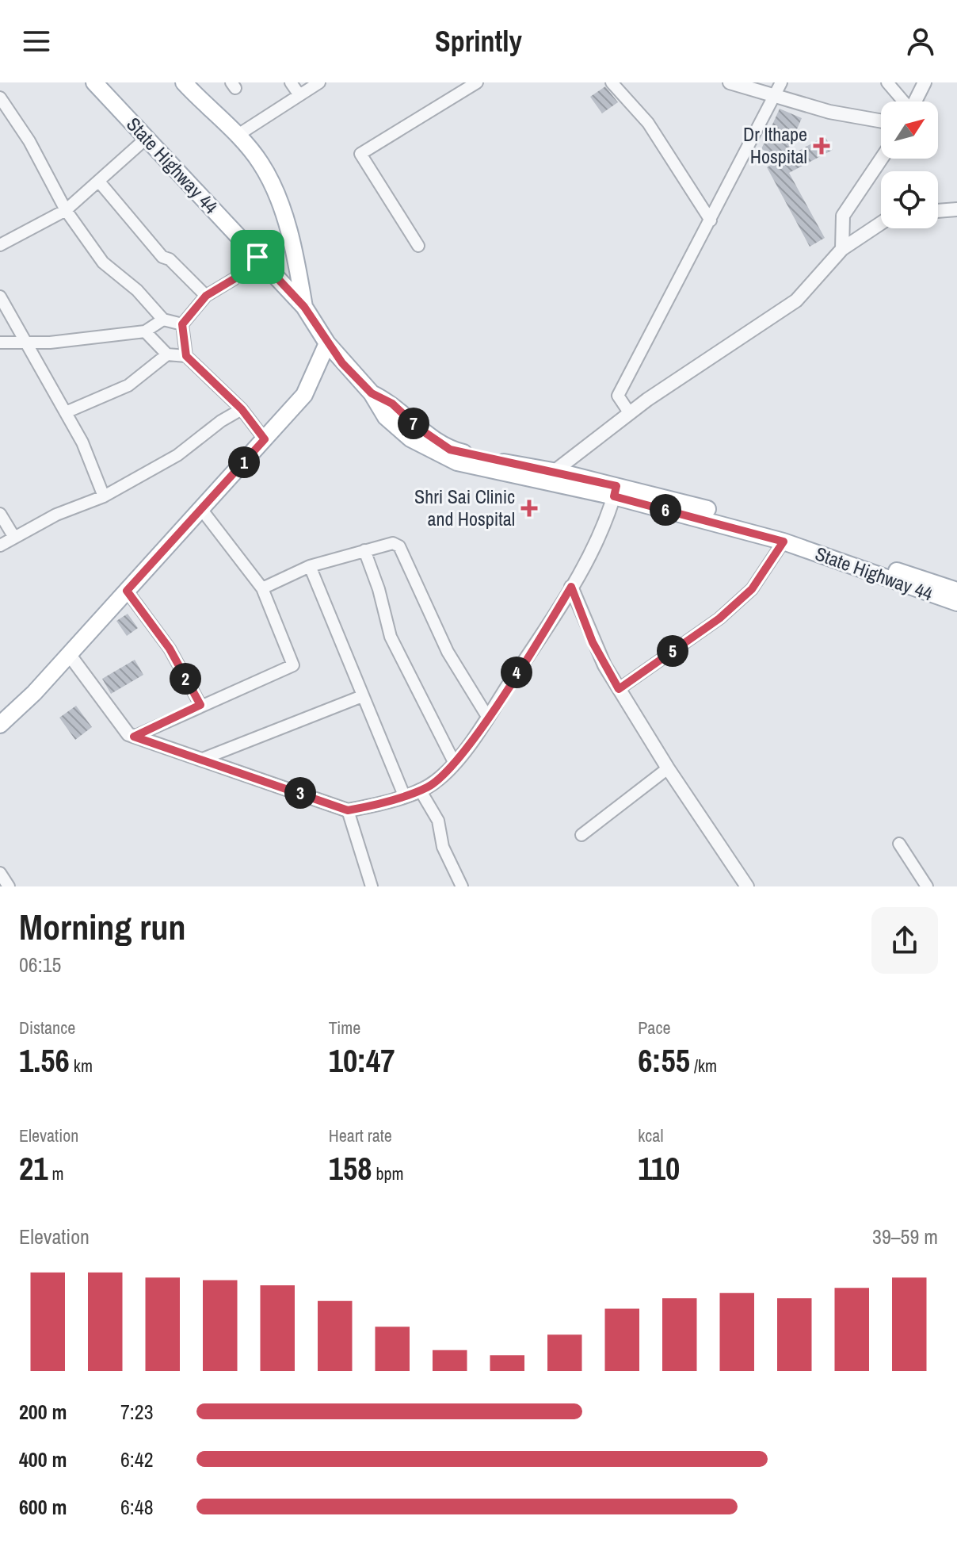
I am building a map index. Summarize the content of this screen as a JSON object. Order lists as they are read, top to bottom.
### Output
{
  "streets": {
    "main road": ["State Highway 44"]
  },
  "places": {
    "health": ["Dr Ithape Hospital", "Shri Sai Clinic and Hospital"]
  },
  "north": "top right",
  "page": {
    "header": "Sprintly",
    "pins": [
      "7",
      "1",
      "6",
      "5",
      "4",
      "2",
      "3"
    ],
    "heading": ["Morning run", "06:15"],
    "stats": [
      ["Distance", "1.56 km"],
      ["Time", "10:47"],
      ["Pace", "6:55 /km"],
      ["Elevation", "21 m"],
      ["Heart rate", "158 bpm"],
      ["kcal", "110"]
    ],
    "chart": ["Elevation", "39–59 m"],
    "list": [
      {
        "name": "200 m",
        "note": "7:23"
      },
      {
        "name": "400 m",
        "note": "6:42"
      },
      {
        "name": "600 m",
        "note": "6:48"
      }
    ]
  }
}
